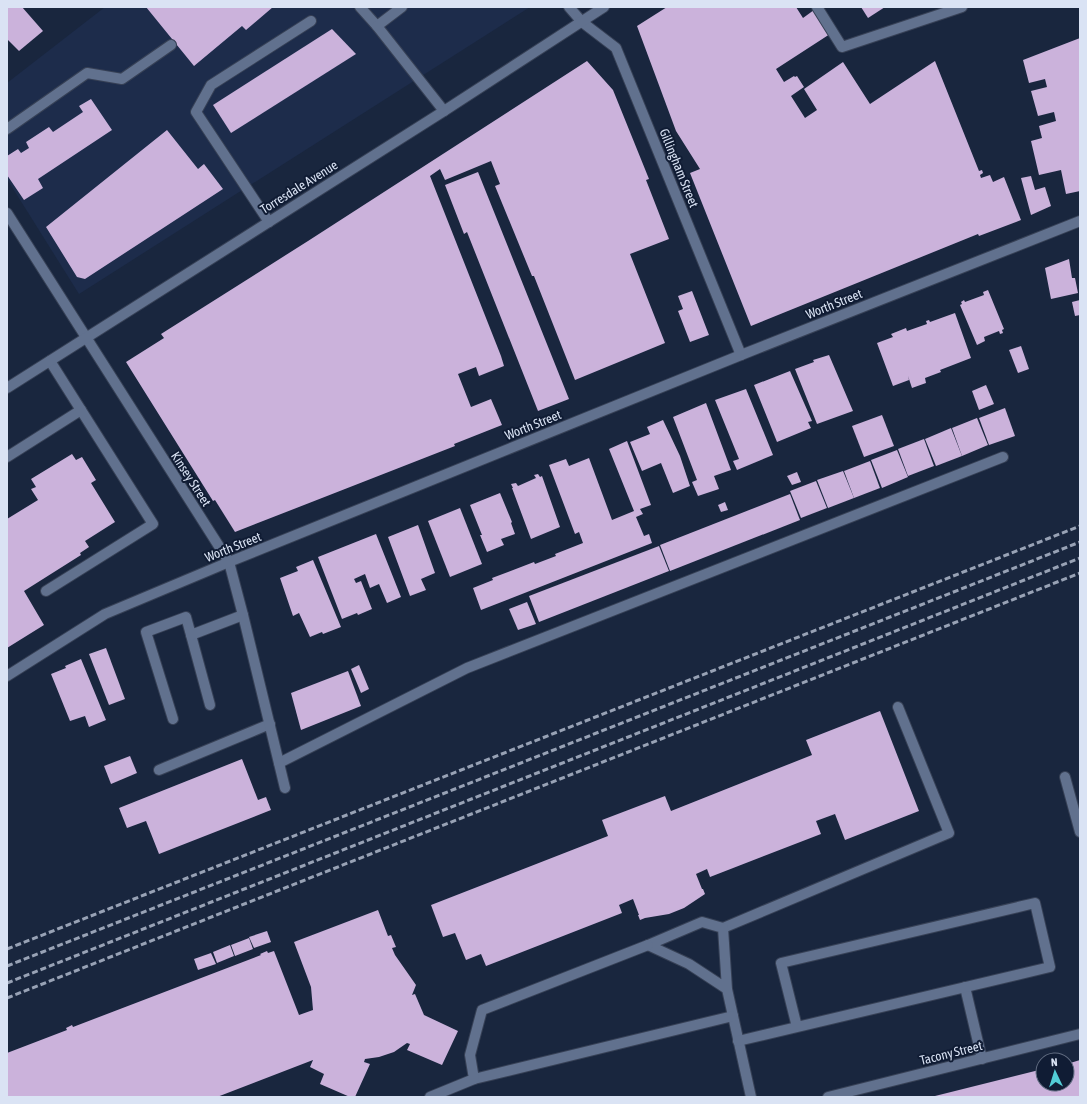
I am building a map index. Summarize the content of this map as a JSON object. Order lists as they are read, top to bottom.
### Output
{
  "streets": {
    "street": [
      "Gillingham Street",
      "Torresdale Avenue",
      "Worth Street",
      "Kinsey Street",
      "Tacony Street"
    ]
  },
  "crossings": [
    ["Gillingham Street", "Torresdale Avenue"],
    ["Gillingham Street", "Worth Street"],
    ["Torresdale Avenue", "Kinsey Street"],
    ["Worth Street", "Kinsey Street"]
  ],
  "north": "top"
}
